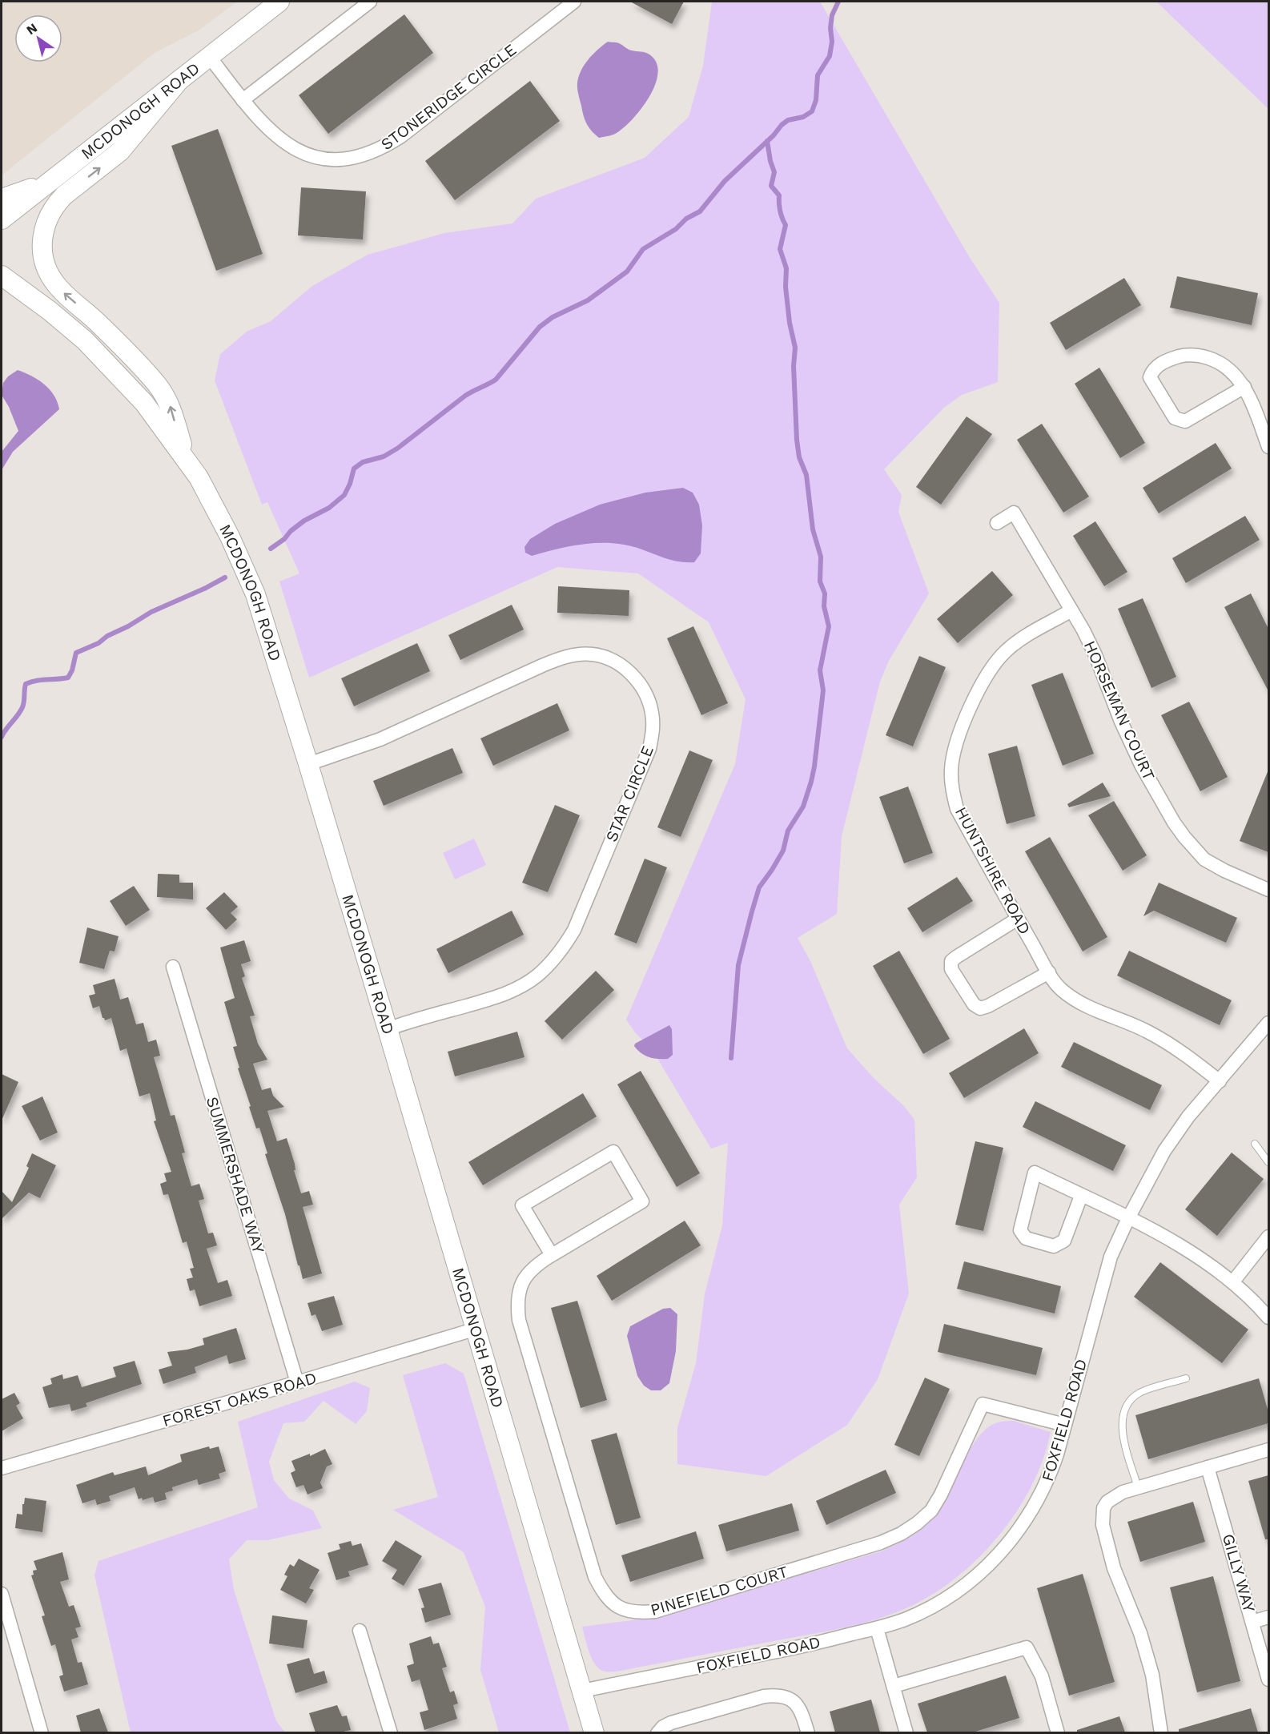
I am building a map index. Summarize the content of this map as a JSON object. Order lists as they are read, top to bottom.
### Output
{
  "streets": {
    "main road": ["MCDONOGH ROAD"],
    "street": [
      "STONERIDGE CIRCLE",
      "HORSEMAN COURT",
      "STAR CIRCLE",
      "HUNTSHIRE ROAD",
      "SUMMERSHADE WAY",
      "FOREST OAKS ROAD",
      "FOXFIELD ROAD",
      "GILLY WAY",
      "PINEFIELD COURT"
    ]
  },
  "crossings": [
    ["STONERIDGE CIRCLE", "MCDONOGH ROAD"],
    ["MCDONOGH ROAD", "STAR CIRCLE"],
    ["MCDONOGH ROAD", "FOREST OAKS ROAD"],
    ["MCDONOGH ROAD", "FOXFIELD ROAD"],
    ["HORSEMAN COURT", "HUNTSHIRE ROAD"],
    ["HUNTSHIRE ROAD", "FOXFIELD ROAD"],
    ["SUMMERSHADE WAY", "FOREST OAKS ROAD"],
    ["FOXFIELD ROAD", "PINEFIELD COURT"]
  ],
  "north": "top left"
}
